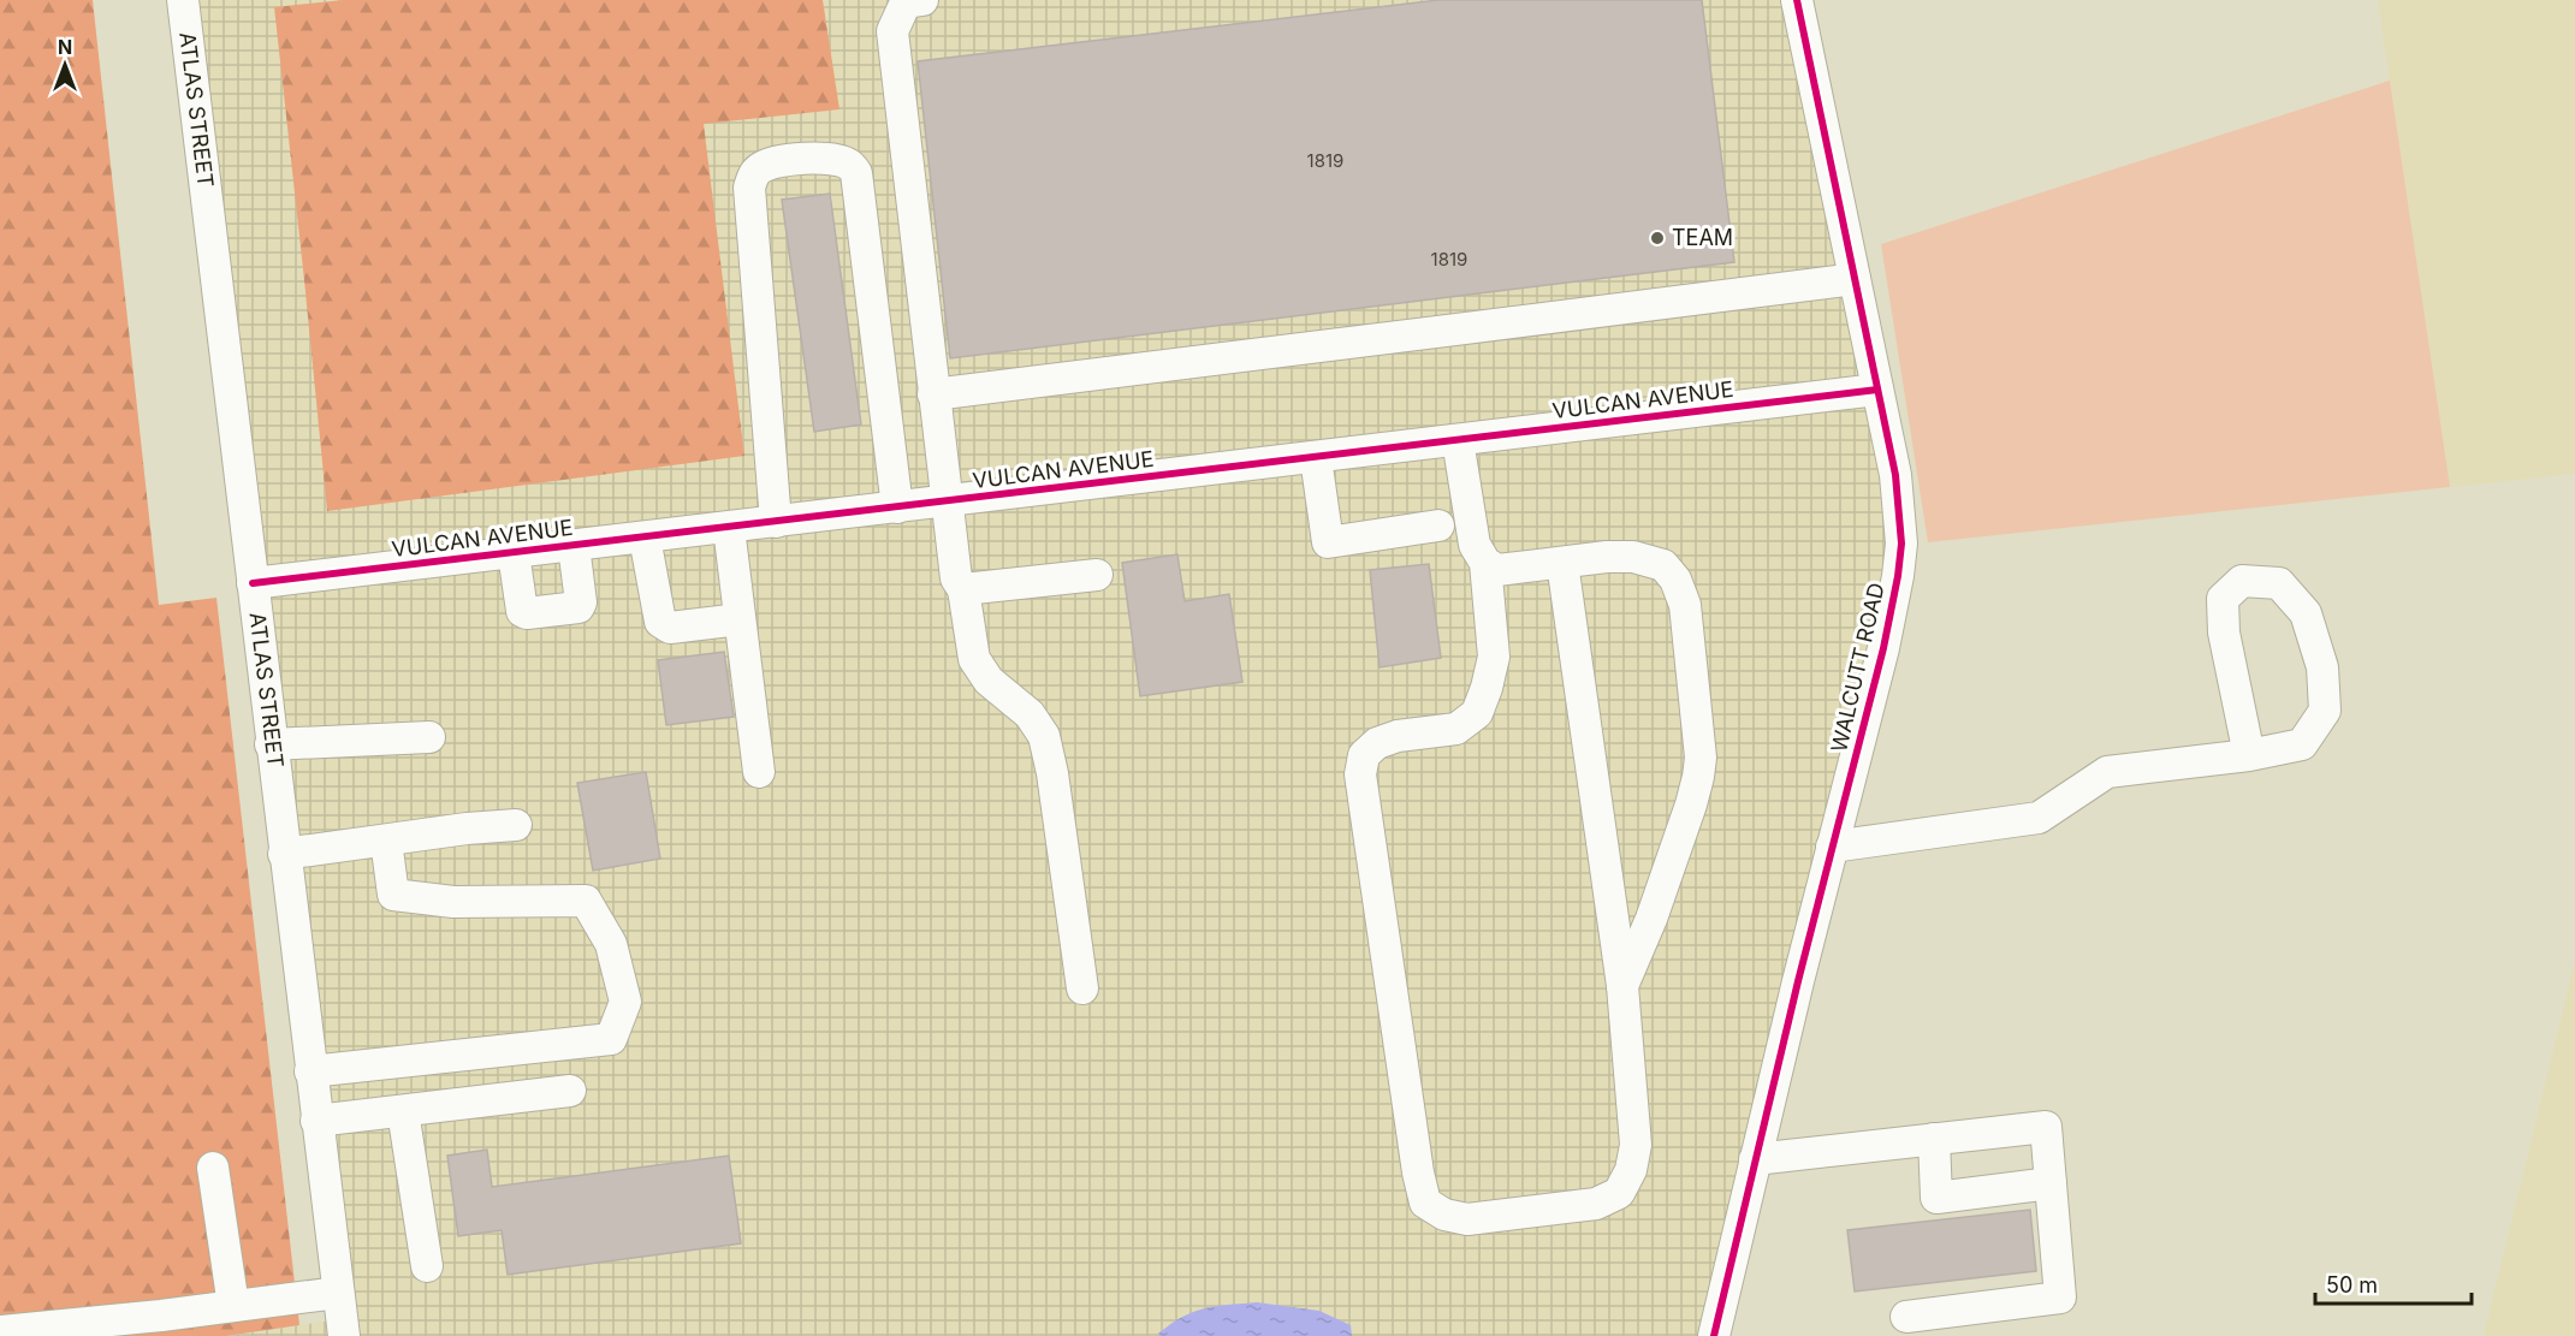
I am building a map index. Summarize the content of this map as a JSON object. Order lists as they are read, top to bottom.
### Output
{
  "streets": {
    "street": ["ATLAS STREET", "VULCAN AVENUE", "WALCUTT ROAD"]
  },
  "crossings": [
    ["ATLAS STREET", "VULCAN AVENUE"],
    ["VULCAN AVENUE", "WALCUTT ROAD"]
  ],
  "places": ["TEAM"],
  "house_numbers": ["1819", "1819"],
  "scale_bar": "50 m",
  "north": "top"
}
